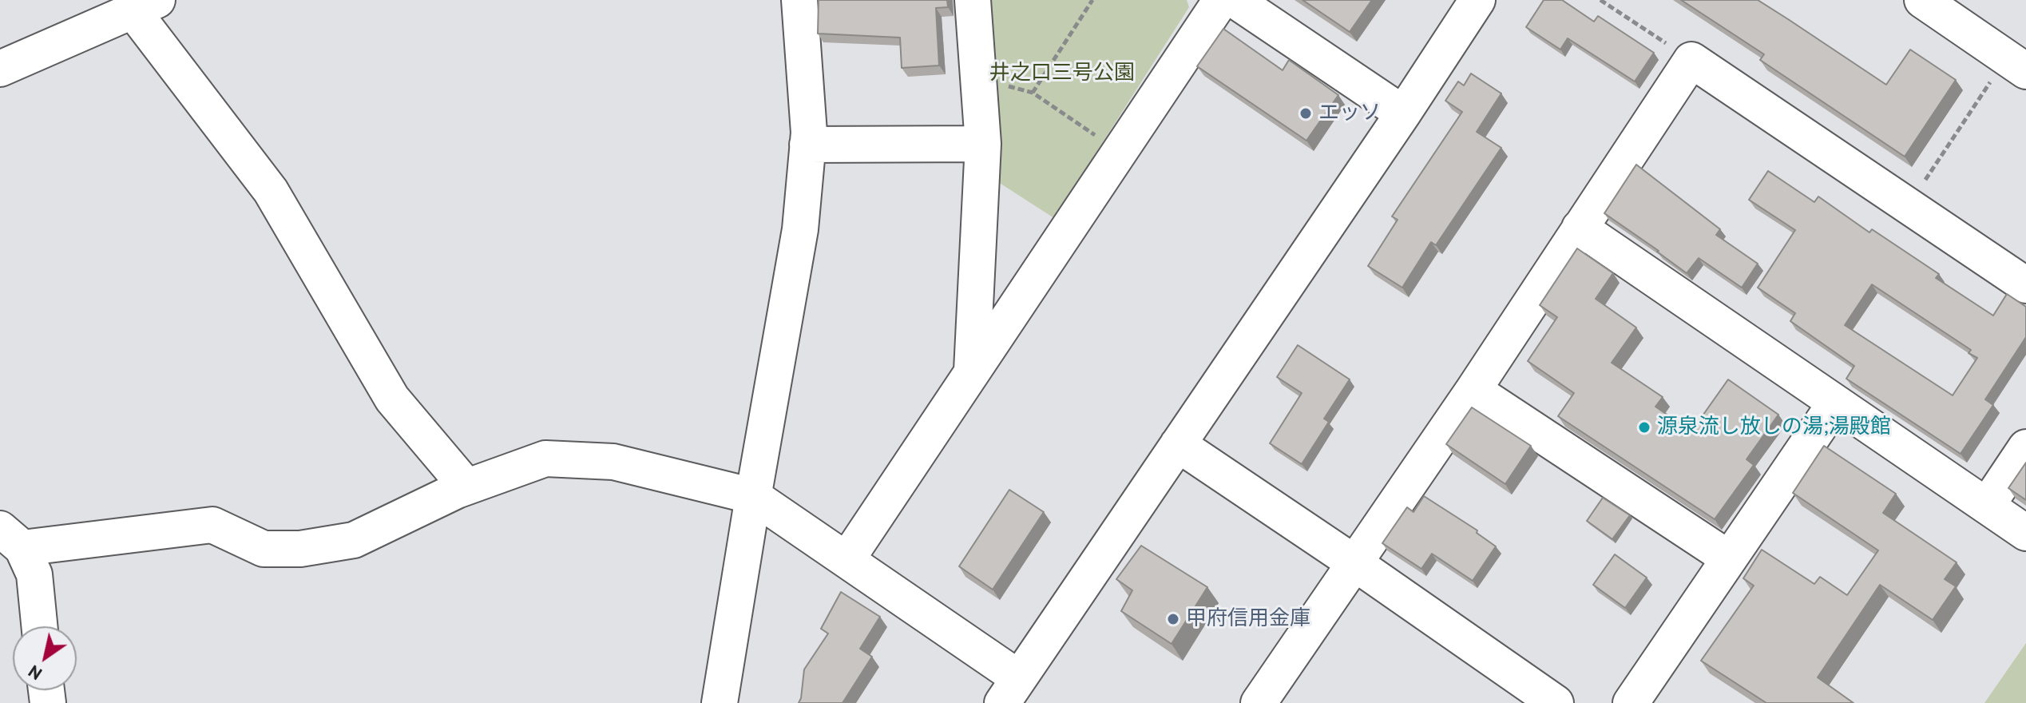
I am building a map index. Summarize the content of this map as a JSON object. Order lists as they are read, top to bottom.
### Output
{
  "parks": ["井之口三号公園"],
  "places": ["エッソ", "源泉流し放しの湯;湯殿館", "甲府信用金庫"],
  "north": "bottom left"
}
